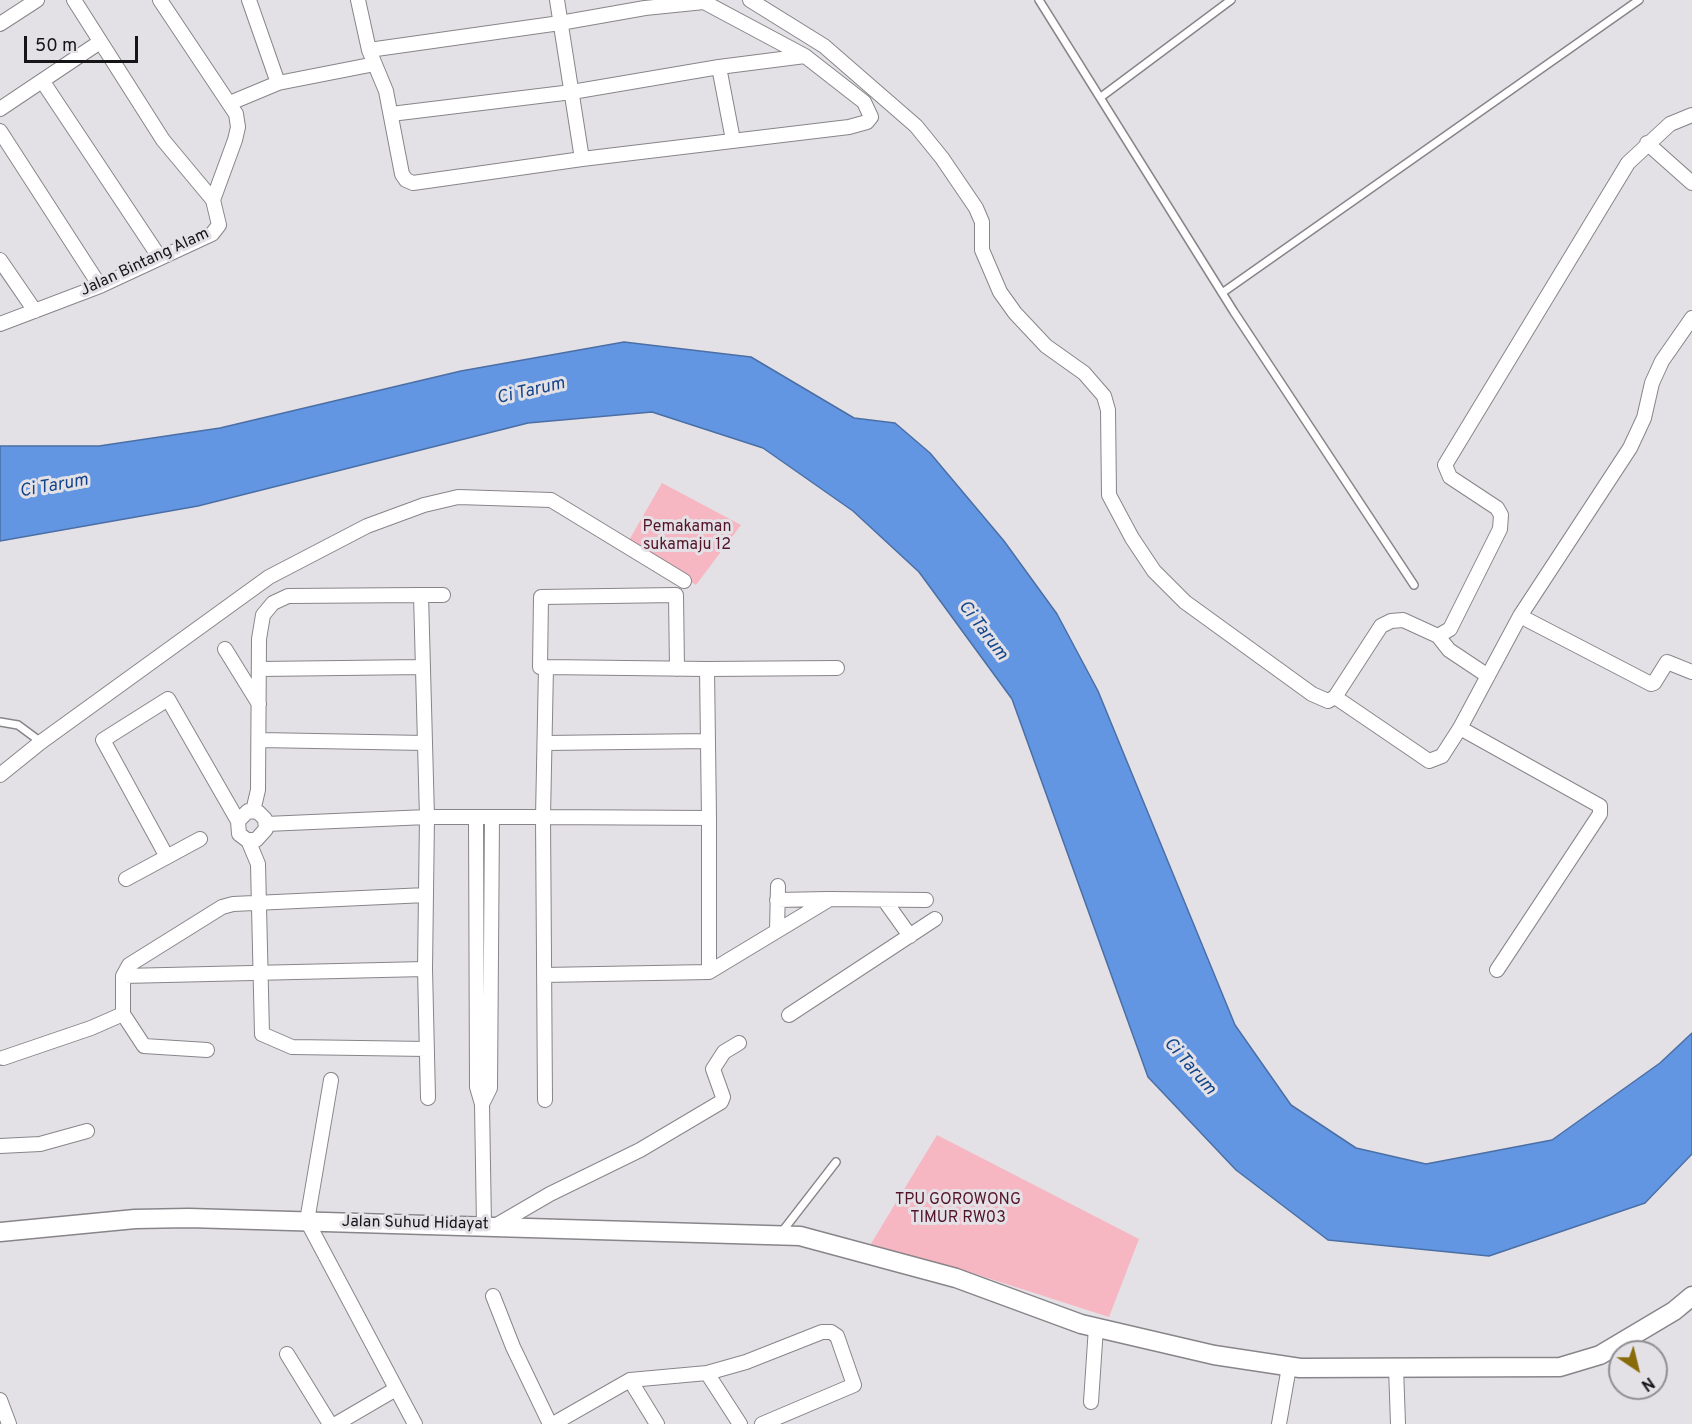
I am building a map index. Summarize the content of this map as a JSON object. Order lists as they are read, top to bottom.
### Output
{
  "streets": {
    "street": ["Jalan Bintang Alam", "Jalan Suhud Hidayat"]
  },
  "water": ["Ci Tarum"],
  "parks": ["Pemakaman sukamaju 12", "TPU GOROWONG TIMUR RW03"],
  "scale_bar": "50 m",
  "north": "bottom right"
}
